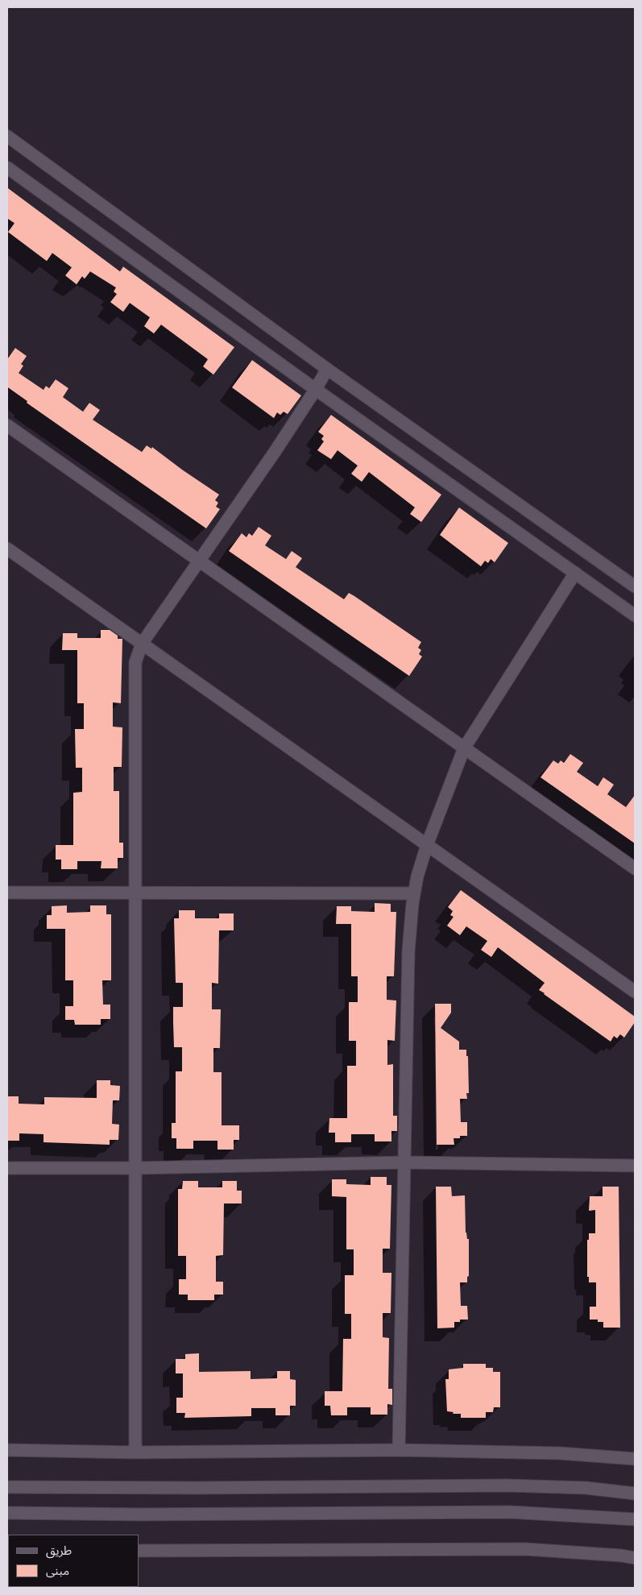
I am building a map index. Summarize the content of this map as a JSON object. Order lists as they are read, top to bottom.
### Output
{
  "legend": ["طريق", "مبنى"]
}
